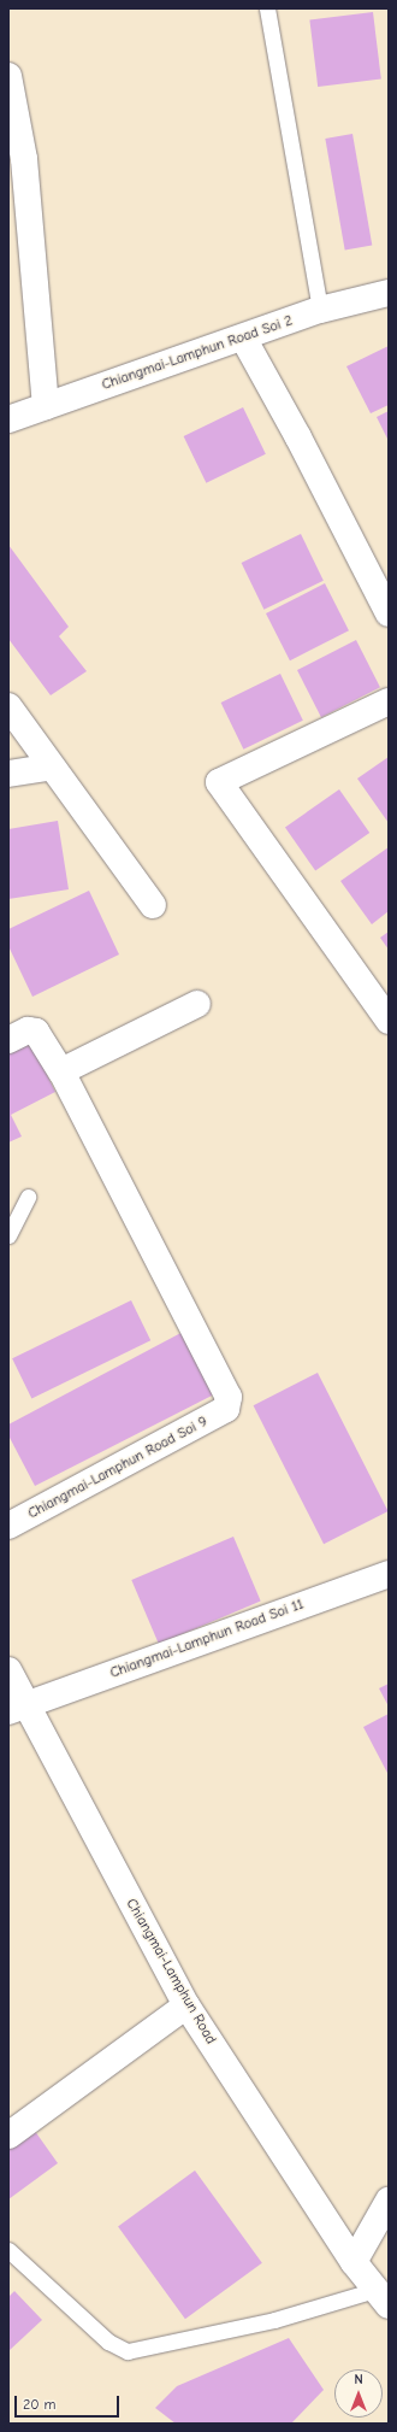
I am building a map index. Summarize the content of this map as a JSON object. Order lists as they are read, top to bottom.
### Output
{
  "streets": {
    "street": [
      "Chiangmai-Lamphun Road Soi 2",
      "Chiangmai-Lamphun Road Soi 9",
      "Chiangmai-Lamphun Road Soi 11",
      "Chiangmai-Lamphun Road"
    ]
  },
  "crossings": [
    ["Chiangmai-Lamphun Road Soi 11", "Chiangmai-Lamphun Road"]
  ],
  "scale_bar": "20 m",
  "north": "top"
}
